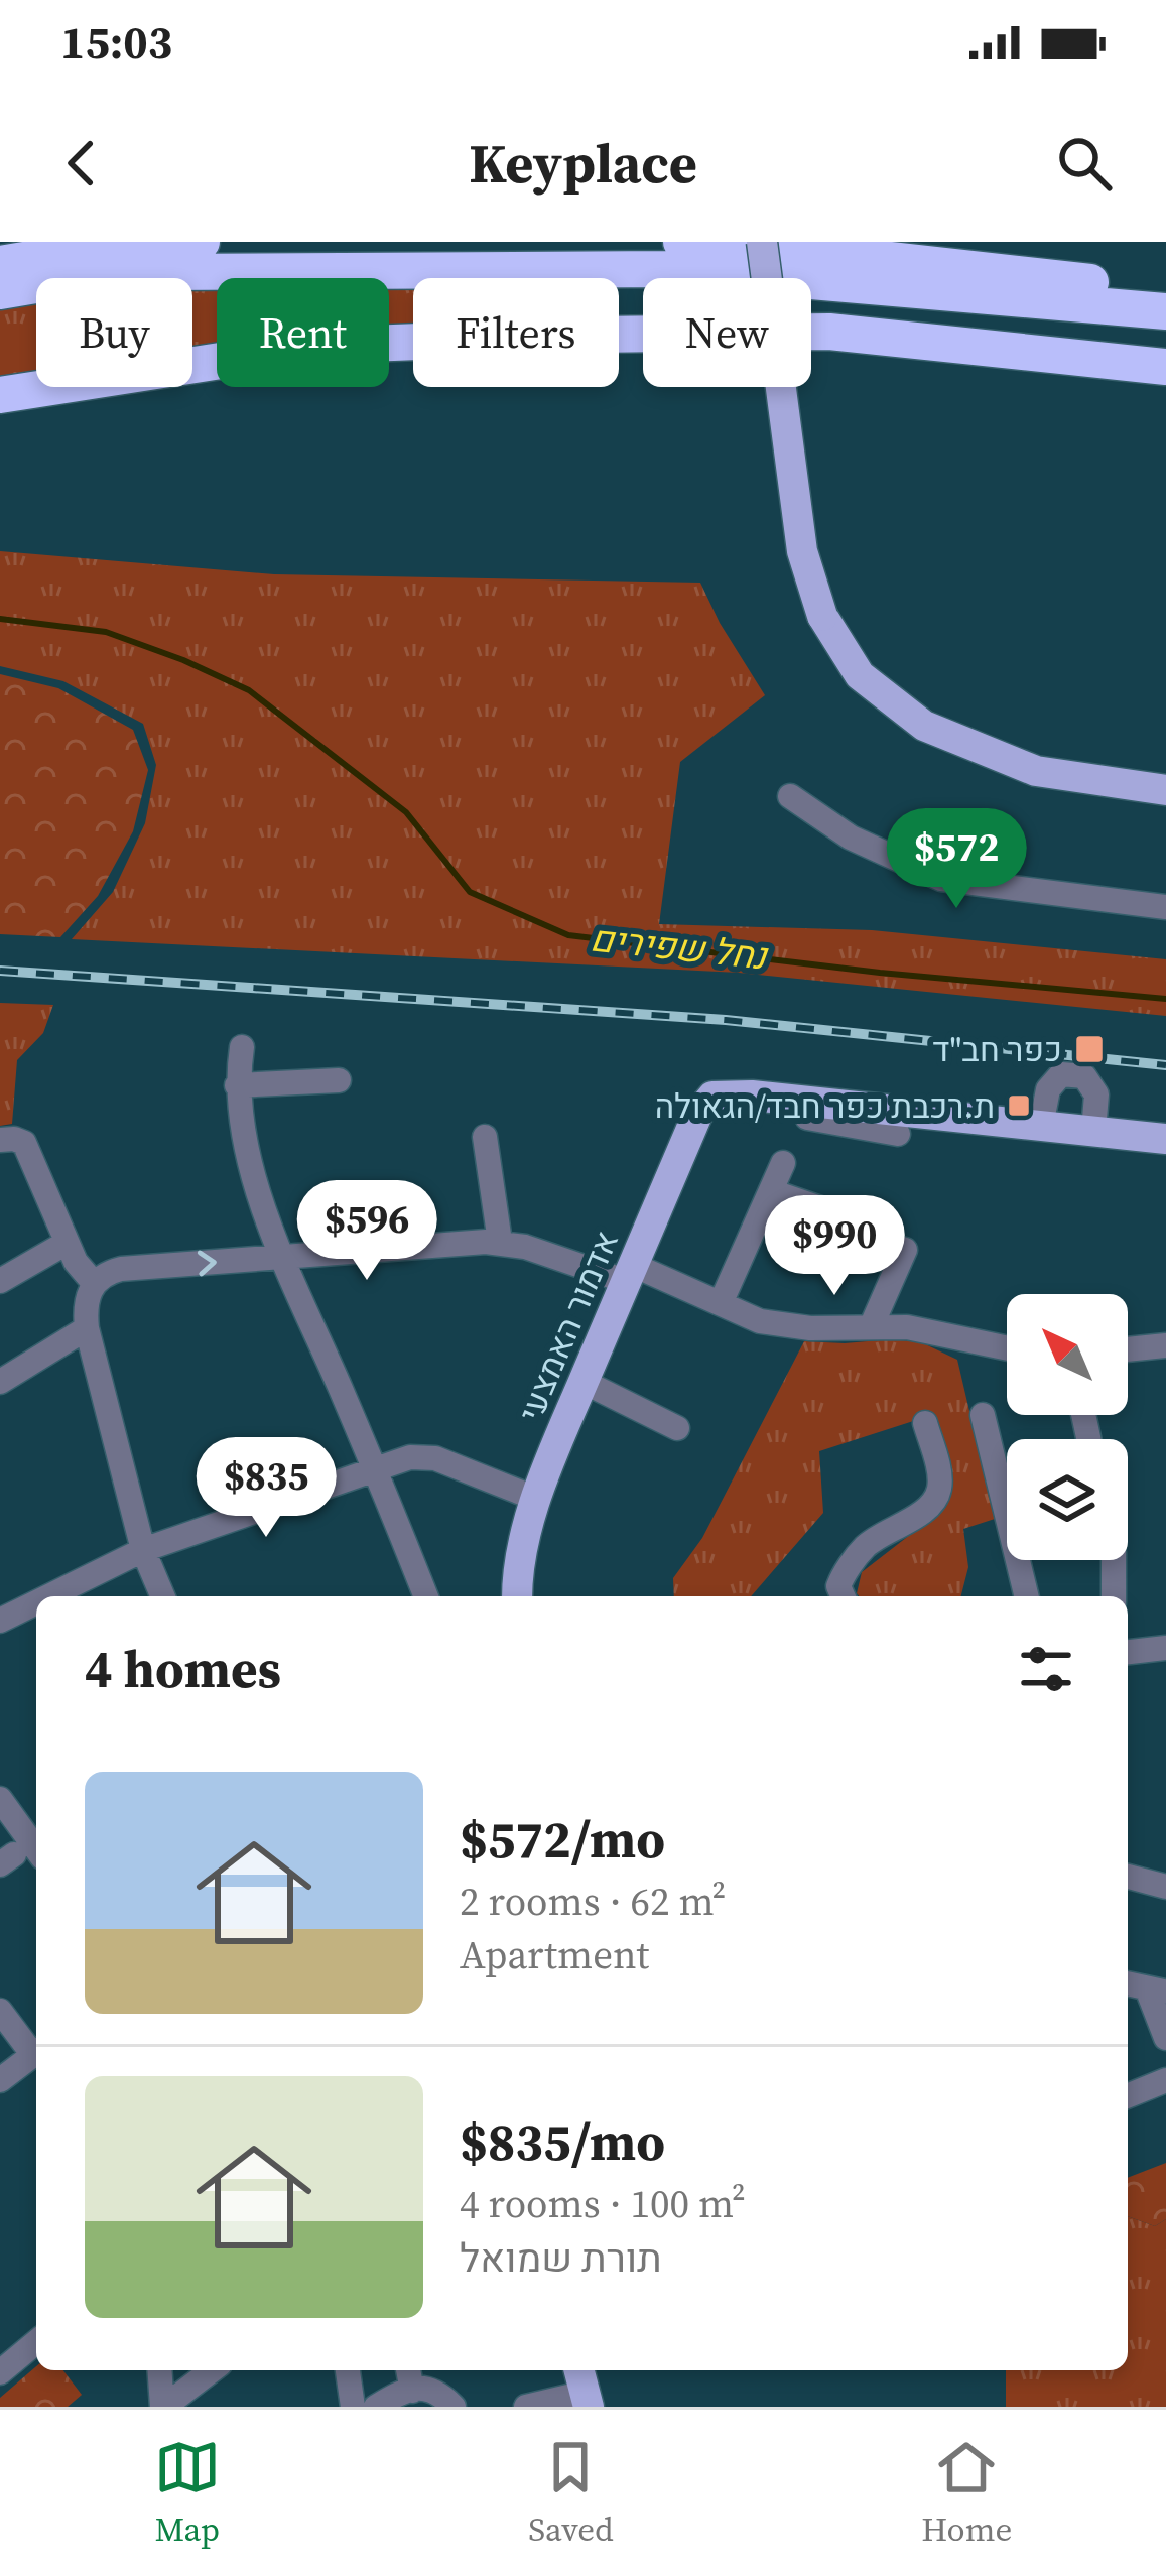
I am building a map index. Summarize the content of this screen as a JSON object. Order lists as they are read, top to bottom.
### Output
{
  "streets": {
    "main road": ["אדמור האמצעי"]
  },
  "water": ["נחל שפירים"],
  "places": {
    "transit": ["כפר חב\"ד", "ת.רכבת כפר חבד/הגאולה"]
  },
  "north": "top left",
  "page": {
    "status": "15:03",
    "header": "Keyplace",
    "chip": [
      "Buy",
      "Rent",
      "Filters",
      "New"
    ],
    "price": [
      "$572",
      "$596",
      "$990",
      "$835"
    ],
    "heading": "4 homes",
    "list": [
      {
        "name": "$572/mo",
        "note": "2 rooms · 62 m² · Apartment"
      },
      {
        "name": "$835/mo",
        "note": "4 rooms · 100 m² · תורת שמואל"
      }
    ],
    "tabs": ["Map", "Saved", "Home"]
  }
}
